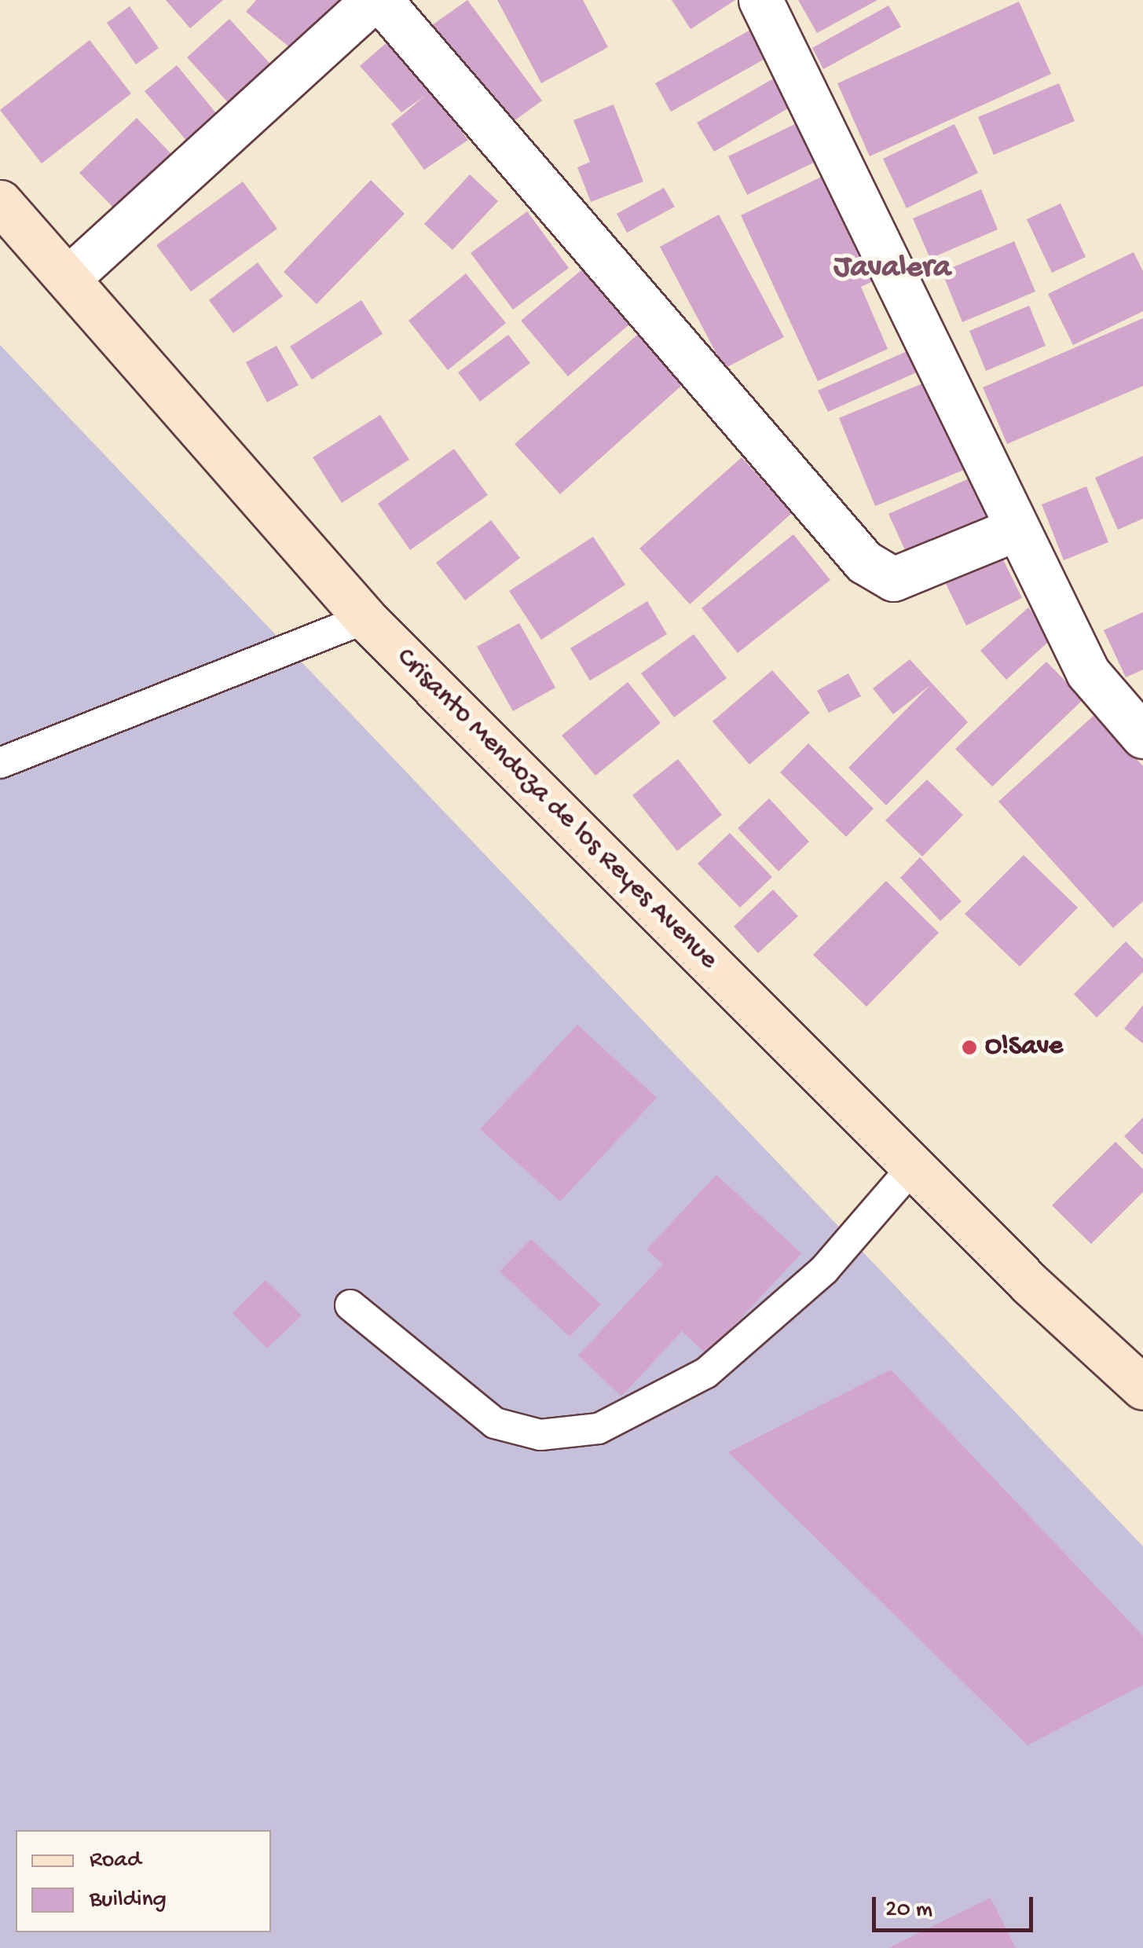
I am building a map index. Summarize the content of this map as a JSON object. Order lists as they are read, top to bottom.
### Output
{
  "streets": {
    "main road": ["Crisanto Mendoza de los Reyes Avenue"]
  },
  "districts": ["Javalera"],
  "places": ["O!Save"],
  "legend": ["Road", "Building"],
  "scale_bar": "20 m"
}
